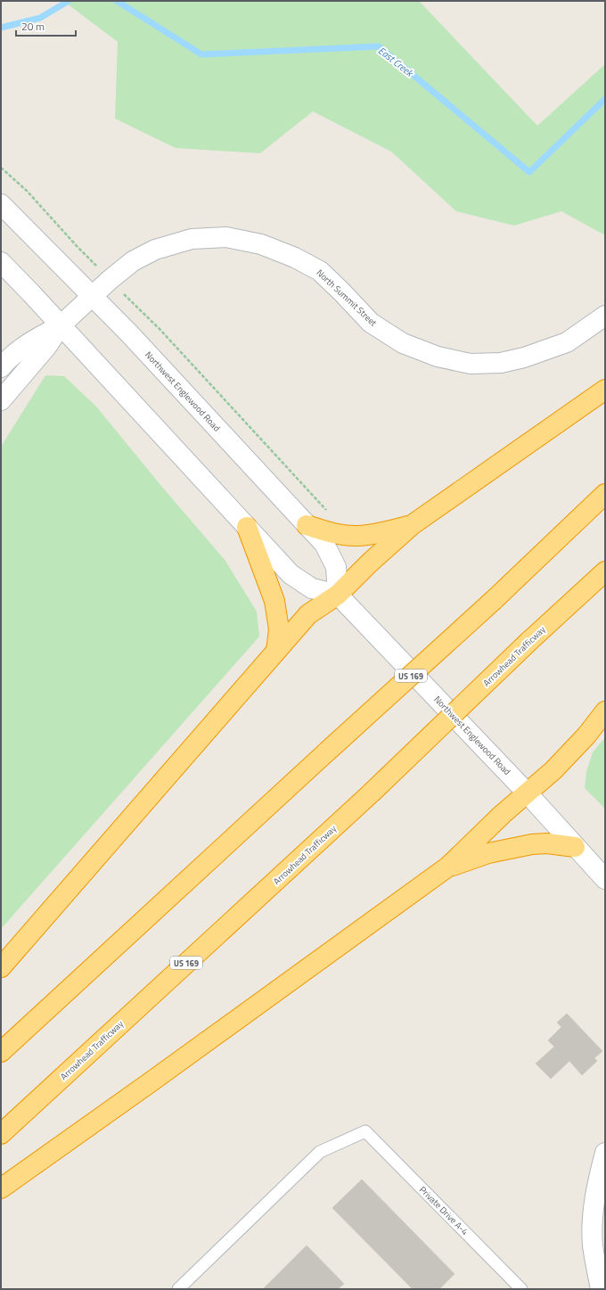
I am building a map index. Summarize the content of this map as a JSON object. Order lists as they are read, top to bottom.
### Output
{
  "streets": {
    "highway": ["Arrowhead Trafficway", "US 169"],
    "main road": ["North Summit Street", "Northwest Englewood Road"],
    "lane": ["Private Drive A-4"]
  },
  "crossings": [
    ["North Summit Street", "Northwest Englewood Road"]
  ],
  "water": ["East Creek"],
  "scale_bar": "20 m"
}
